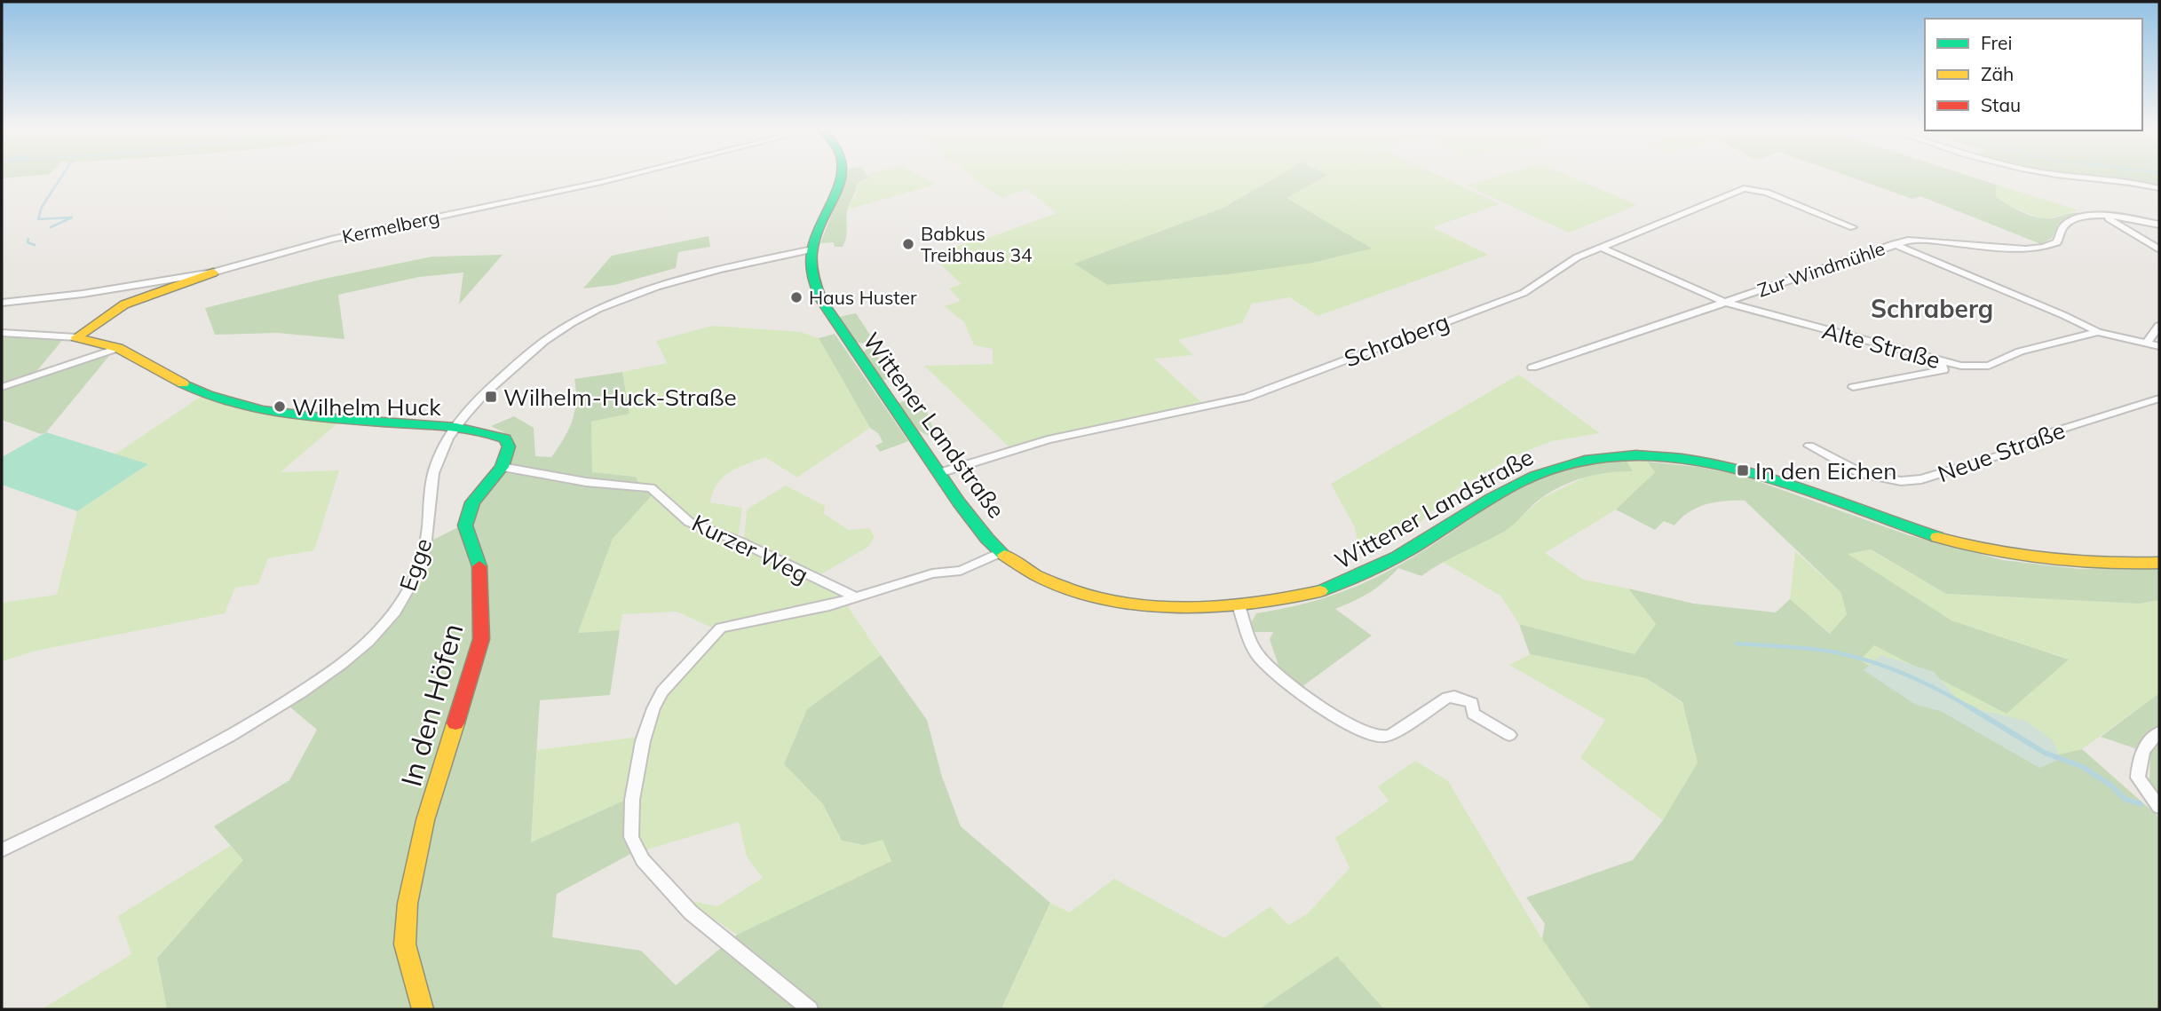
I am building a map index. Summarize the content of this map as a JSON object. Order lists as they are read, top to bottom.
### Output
{
  "streets": {
    "main road": ["Wittener Landstraße", "In den Höfen"],
    "street": [
      "Kermelberg",
      "Zur Windmühle",
      "Schraberg",
      "Alte Straße",
      "Neue Straße",
      "Kurzer Weg",
      "Egge"
    ]
  },
  "crossings": [
    ["Zur Windmühle", "Alte Straße"],
    ["Schraberg", "Alte Straße"],
    ["Schraberg", "Wittener Landstraße"],
    ["Wittener Landstraße", "Egge"],
    ["Kurzer Weg", "In den Höfen"]
  ],
  "districts": ["Schraberg"],
  "places": {
    "other": ["Babkus Treibhaus 34", "Haus Huster", "Wilhelm Huck"],
    "transit": ["Wilhelm-Huck-Straße", "In den Eichen"]
  },
  "legend": ["Frei", "Zäh", "Stau"]
}
